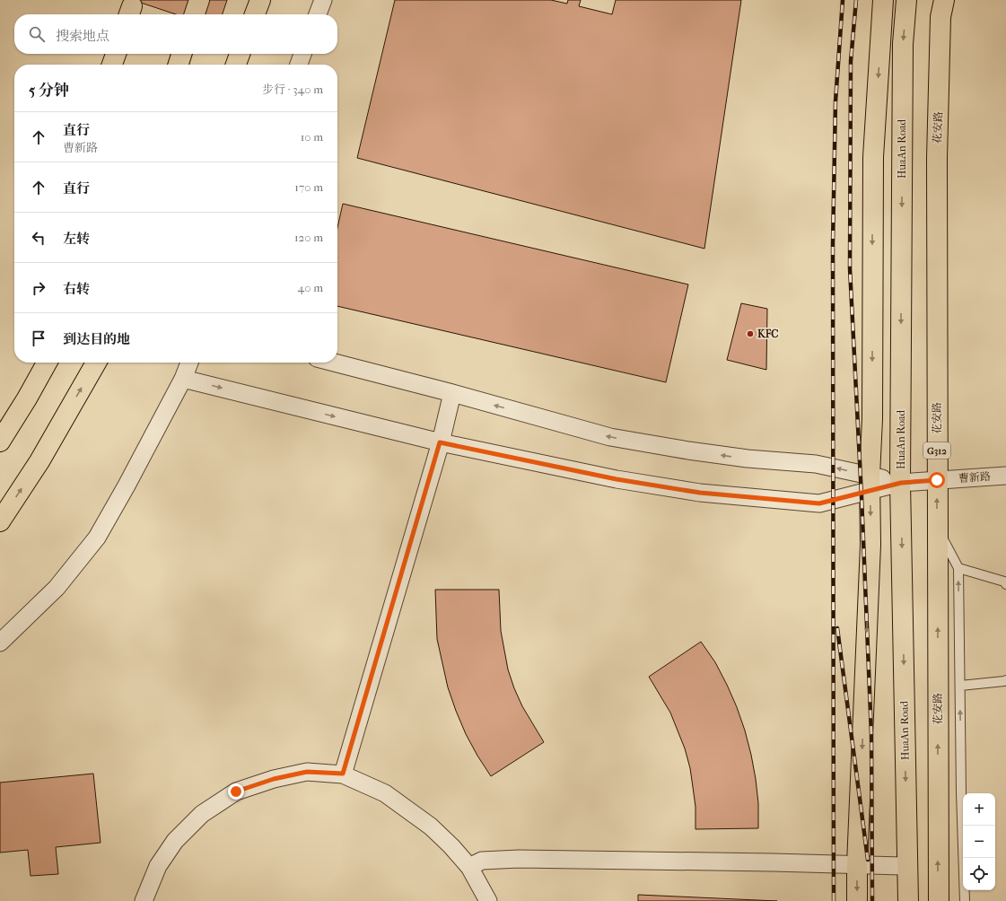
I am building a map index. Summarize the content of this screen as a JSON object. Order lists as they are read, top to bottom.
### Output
{
  "streets": {
    "highway": ["花安路", "HuaAn Road", "G312"],
    "street": ["曹新路"]
  },
  "crossings": [
    ["花安路", "曹新路"],
    ["HuaAn Road", "曹新路"]
  ],
  "places": ["KFC"],
  "page": {
    "search": "搜索地点",
    "heading": ["5 分钟", "步行 · 340 m"],
    "list": [
      ["直行", "曹新路", "10 m"],
      ["直行", "170 m"],
      ["左转", "120 m"],
      ["右转", "40 m"],
      "到达目的地"
    ],
    "map_buttons": ["+", "−"]
  }
}
